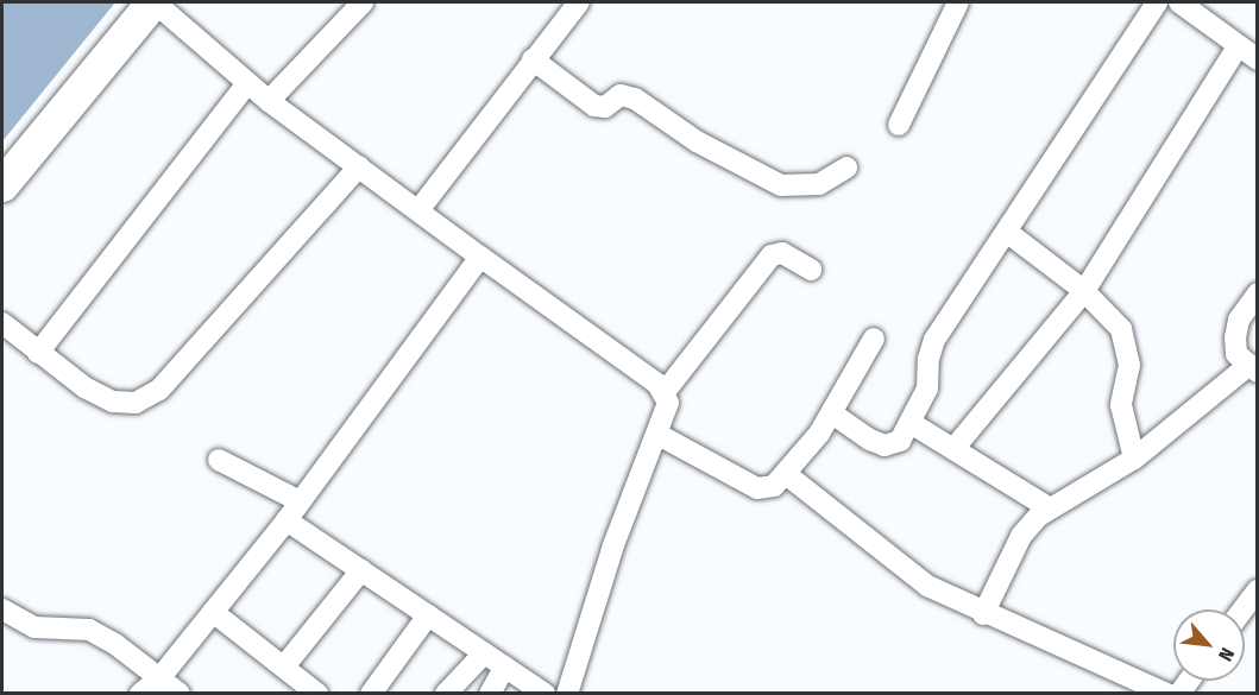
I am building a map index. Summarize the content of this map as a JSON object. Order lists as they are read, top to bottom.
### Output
{
  "north": "bottom right"
}
